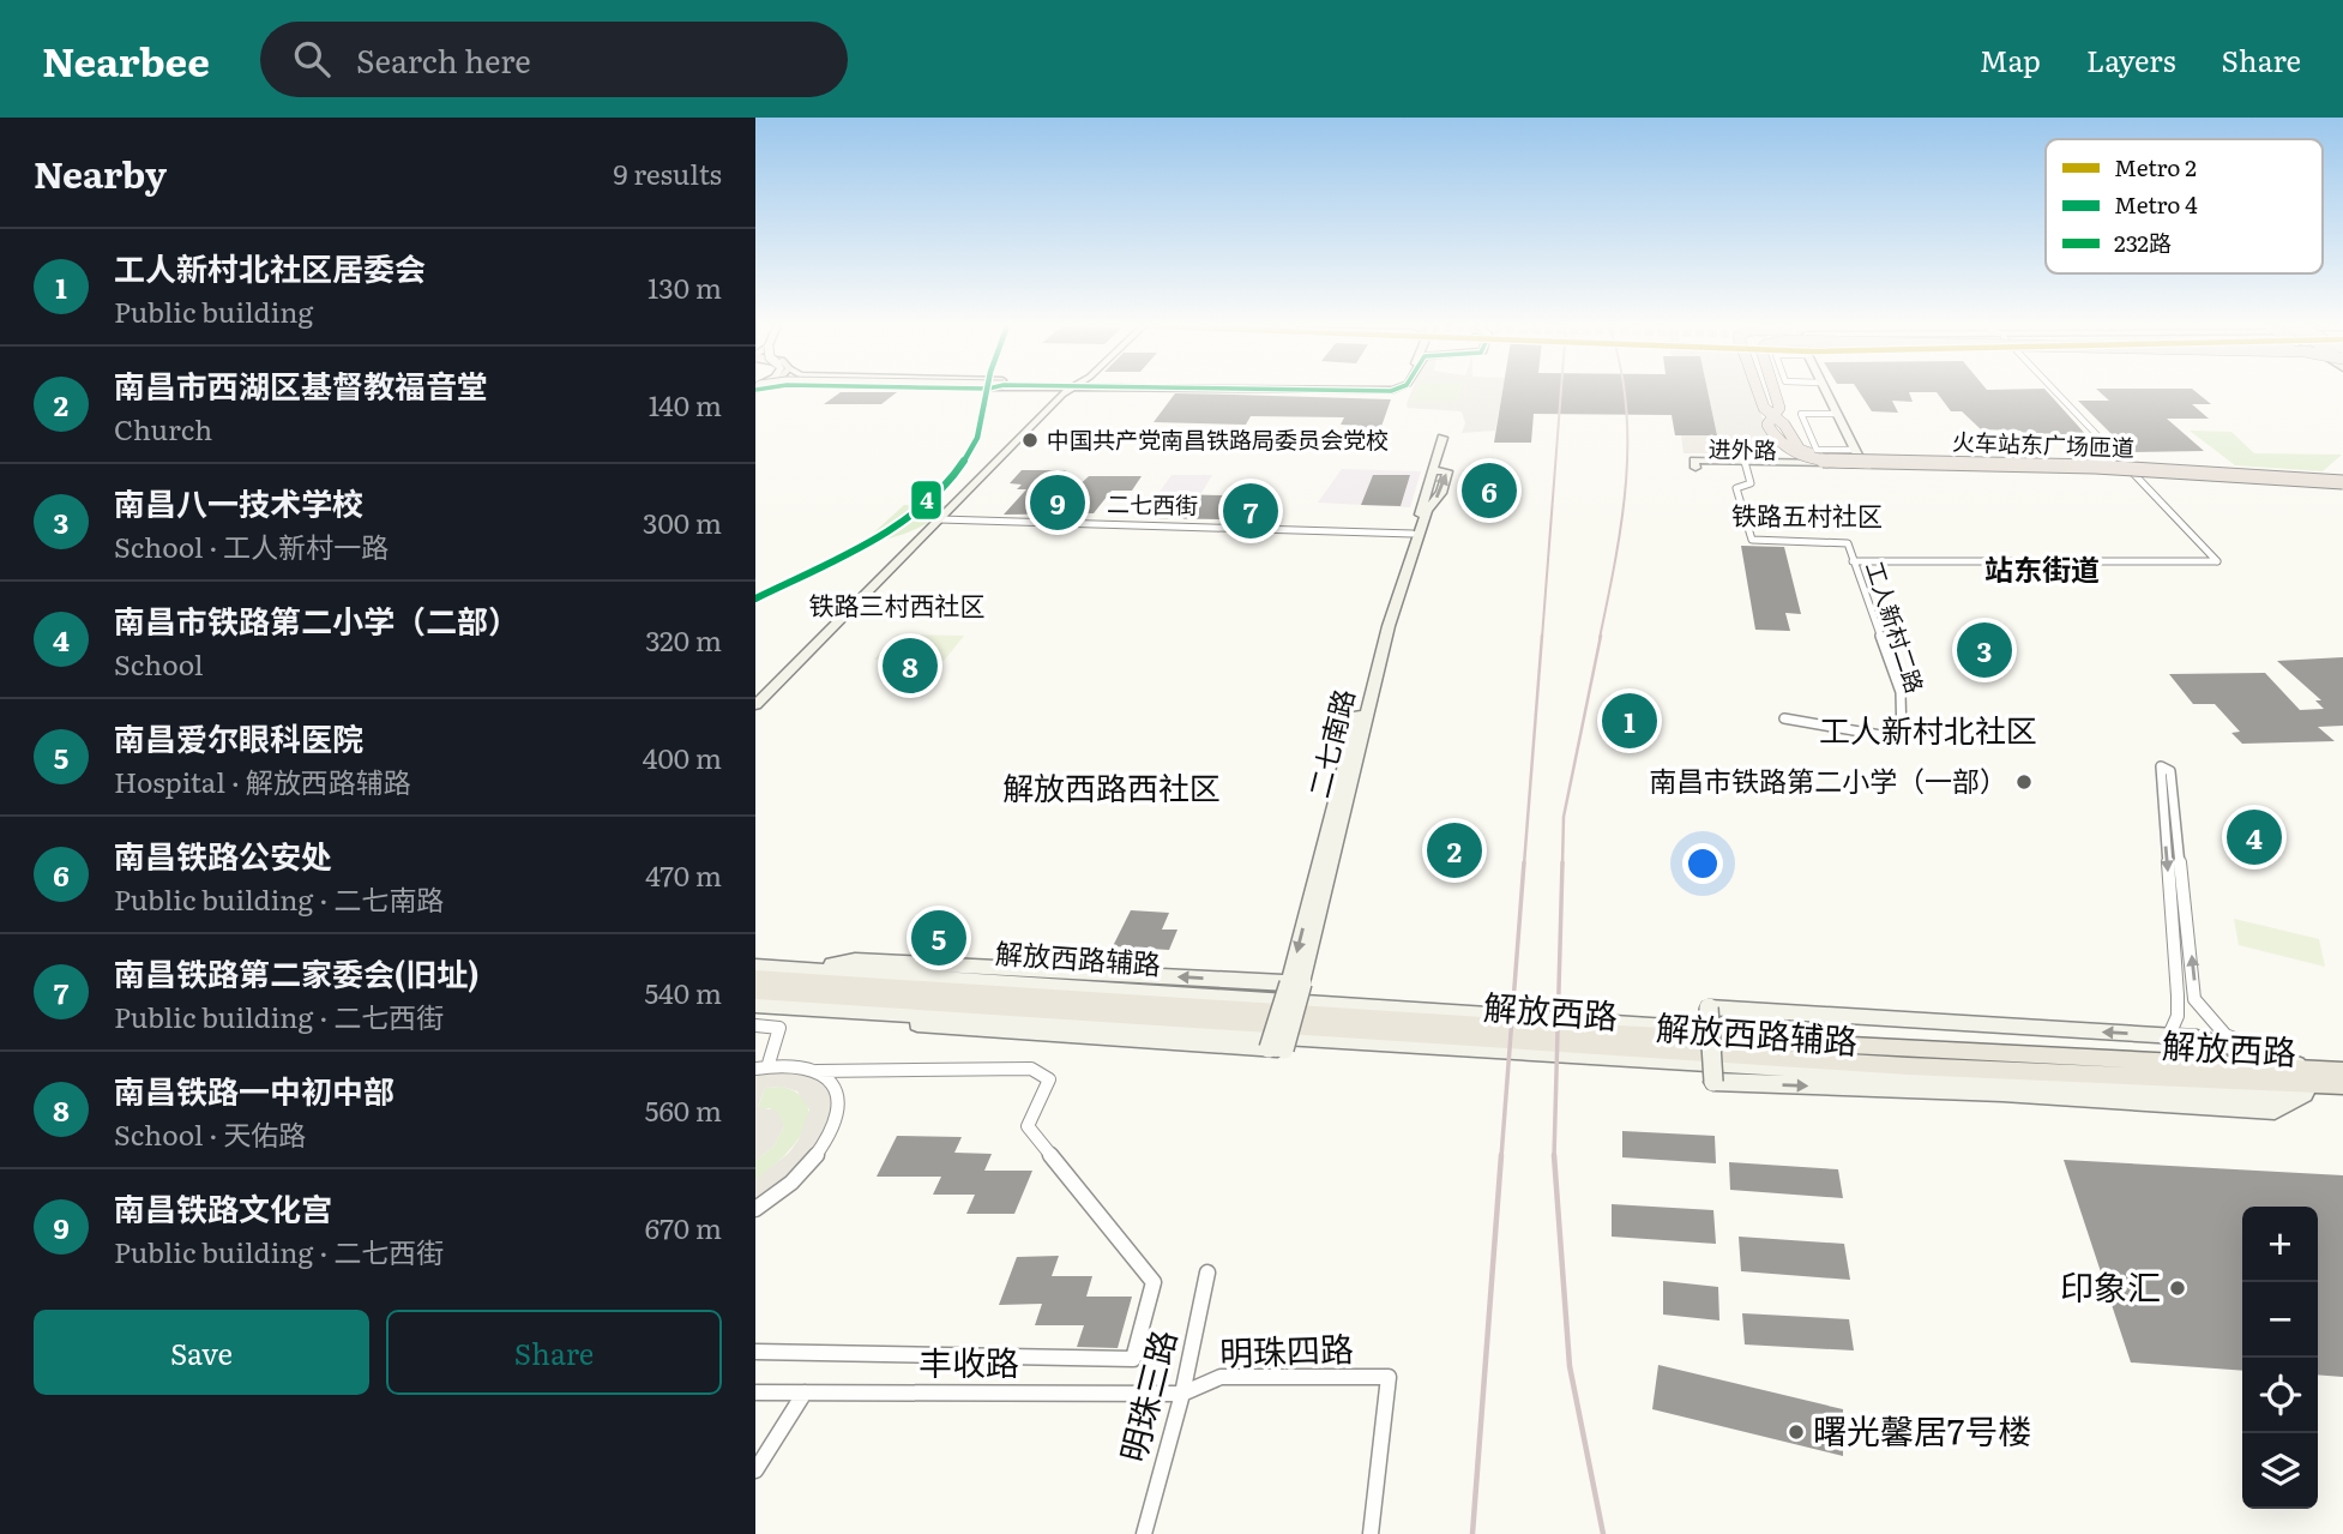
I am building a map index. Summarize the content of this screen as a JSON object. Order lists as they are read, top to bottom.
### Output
{
  "streets": {
    "highway": ["火车站东广场匝道"],
    "main road": [
      "进外路",
      "二七南路",
      "解放西路辅路",
      "解放西路"
    ],
    "street": [
      "二七西街",
      "工人新村二路",
      "明珠四路",
      "丰收路",
      "明珠三路"
    ]
  },
  "crossings": [
    ["火车站东广场匝道", "进外路"],
    ["进外路", "工人新村二路"],
    ["二七西街", "二七南路"],
    ["二七南路", "解放西路辅路"],
    ["解放西路辅路", "解放西路"],
    ["明珠四路", "丰收路"],
    ["明珠四路", "明珠三路"],
    ["丰收路", "明珠三路"]
  ],
  "districts": [
    "铁路五村社区",
    "站东街道",
    "铁路三村西社区",
    "工人新村北社区",
    "解放西路西社区"
  ],
  "places": [
    "中国共产党南昌铁路局委员会党校",
    "南昌市铁路第二小学（一部）",
    "印象汇",
    "曙光馨居7号楼"
  ],
  "lines": ["metro line 4"],
  "legend": ["Metro 2", "Metro 4", "232路"],
  "page": {
    "header": "Nearbee",
    "search": "Search here",
    "nav": ["Map", "Layers", "Share"],
    "heading": ["Nearby", "9 results"],
    "list": [
      {
        "mark": "1",
        "name": "工人新村北社区居委会",
        "note": "Public building",
        "value": "130 m"
      },
      {
        "mark": "2",
        "name": "南昌市西湖区基督教福音堂",
        "note": "Church",
        "value": "140 m"
      },
      {
        "mark": "3",
        "name": "南昌八一技术学校",
        "note": "School · 工人新村一路",
        "value": "300 m"
      },
      {
        "mark": "4",
        "name": "南昌市铁路第二小学（二部）",
        "note": "School",
        "value": "320 m"
      },
      {
        "mark": "5",
        "name": "南昌爱尔眼科医院",
        "note": "Hospital · 解放西路辅路",
        "value": "400 m"
      },
      {
        "mark": "6",
        "name": "南昌铁路公安处",
        "note": "Public building · 二七南路",
        "value": "470 m"
      },
      {
        "mark": "7",
        "name": "南昌铁路第二家委会(旧址)",
        "note": "Public building · 二七西街",
        "value": "540 m"
      },
      {
        "mark": "8",
        "name": "南昌铁路一中初中部",
        "note": "School · 天佑路",
        "value": "560 m"
      },
      {
        "mark": "9",
        "name": "南昌铁路文化宫",
        "note": "Public building · 二七西街",
        "value": "670 m"
      }
    ],
    "pins": [
      "6",
      "9",
      "7",
      "3",
      "8",
      "1",
      "4",
      "2",
      "5"
    ],
    "map_buttons": ["+", "−"],
    "buttons": ["Save", "Share"]
  }
}
